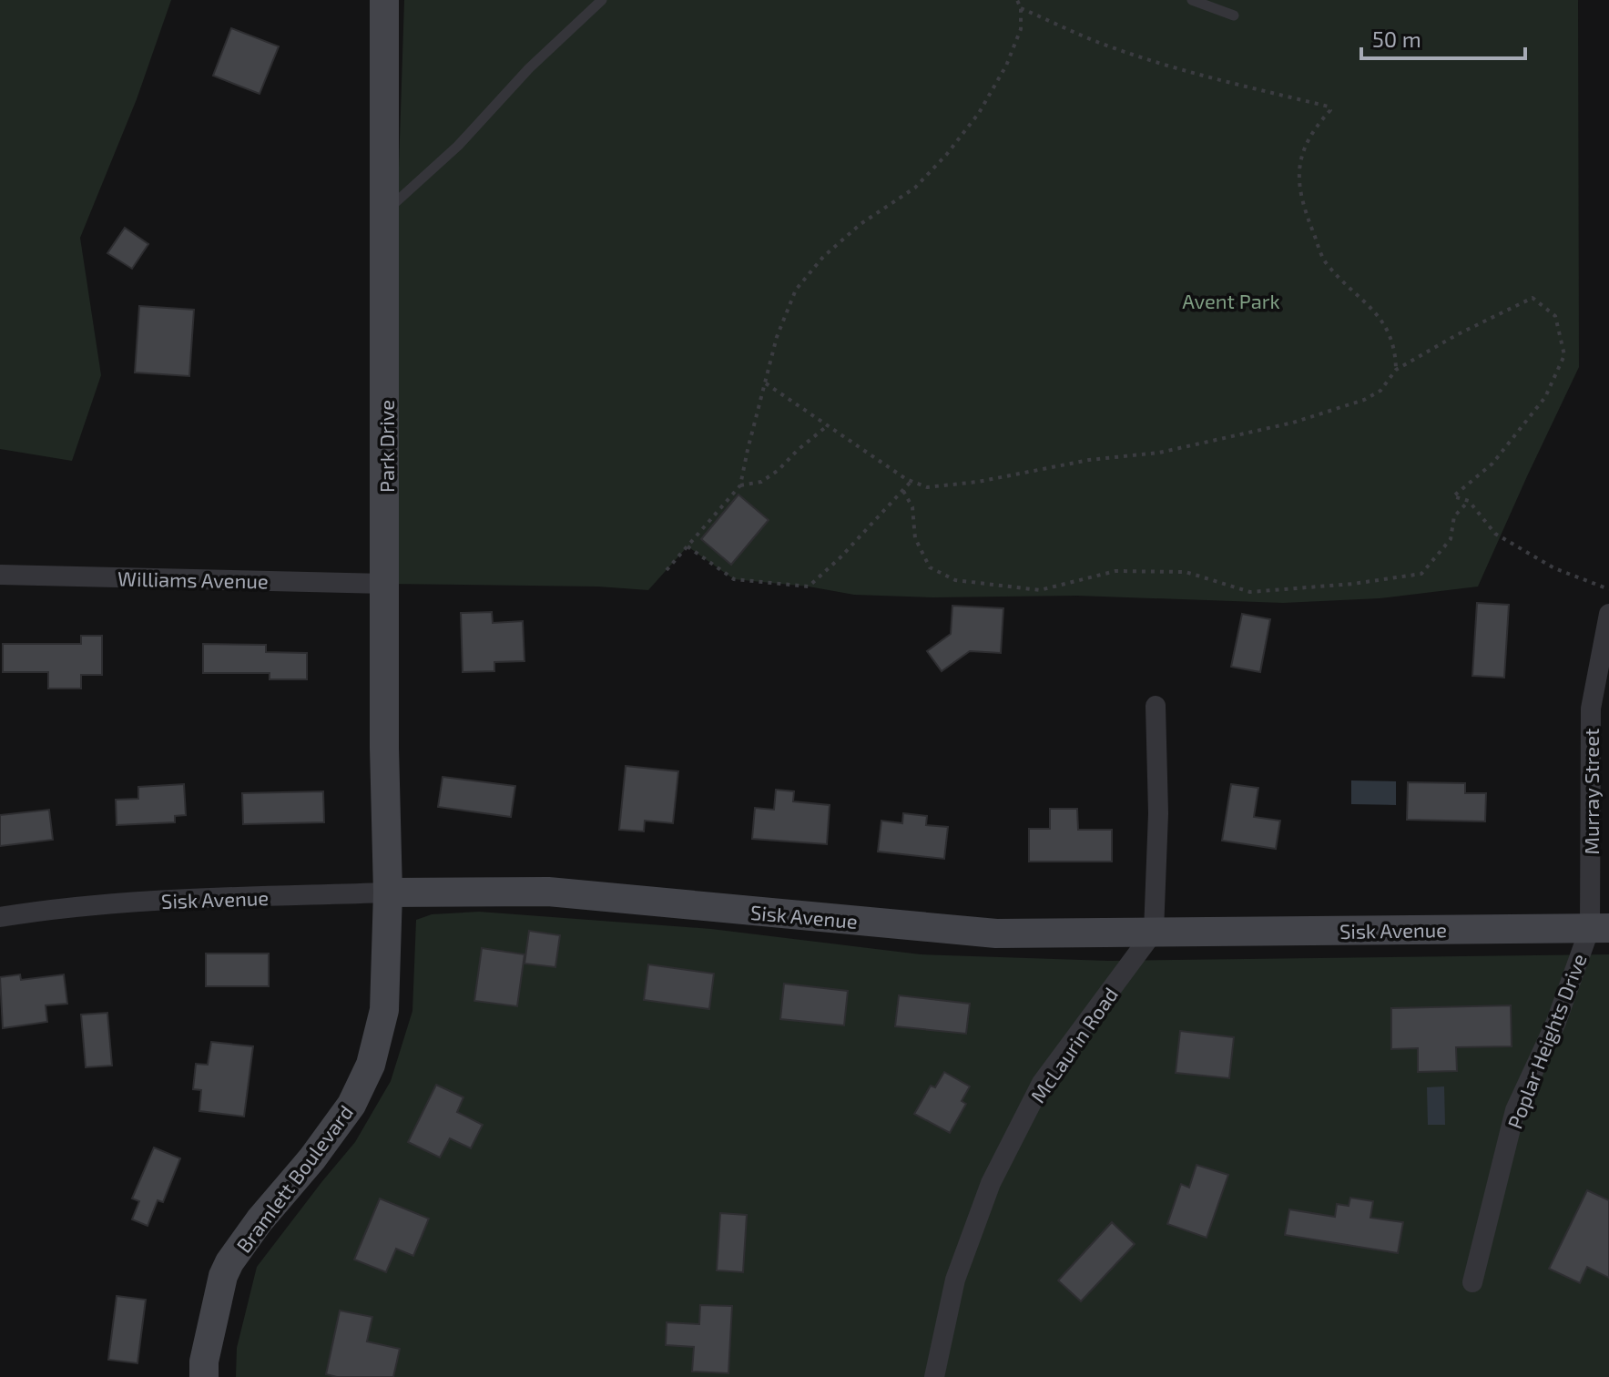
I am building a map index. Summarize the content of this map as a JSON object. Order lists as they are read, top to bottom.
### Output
{
  "streets": {
    "street": [
      "Park Drive",
      "Williams Avenue",
      "Murray Street",
      "Sisk Avenue",
      "Poplar Heights Drive",
      "McLaurin Road",
      "Bramlett Boulevard"
    ]
  },
  "crossings": [
    ["Park Drive", "Williams Avenue"],
    ["Park Drive", "Sisk Avenue"],
    ["Park Drive", "Bramlett Boulevard"],
    ["Murray Street", "Sisk Avenue"],
    ["Murray Street", "Poplar Heights Drive"],
    ["Sisk Avenue", "Poplar Heights Drive"],
    ["Sisk Avenue", "McLaurin Road"],
    ["Sisk Avenue", "Bramlett Boulevard"]
  ],
  "parks": ["Avent Park"],
  "scale_bar": "50 m"
}
